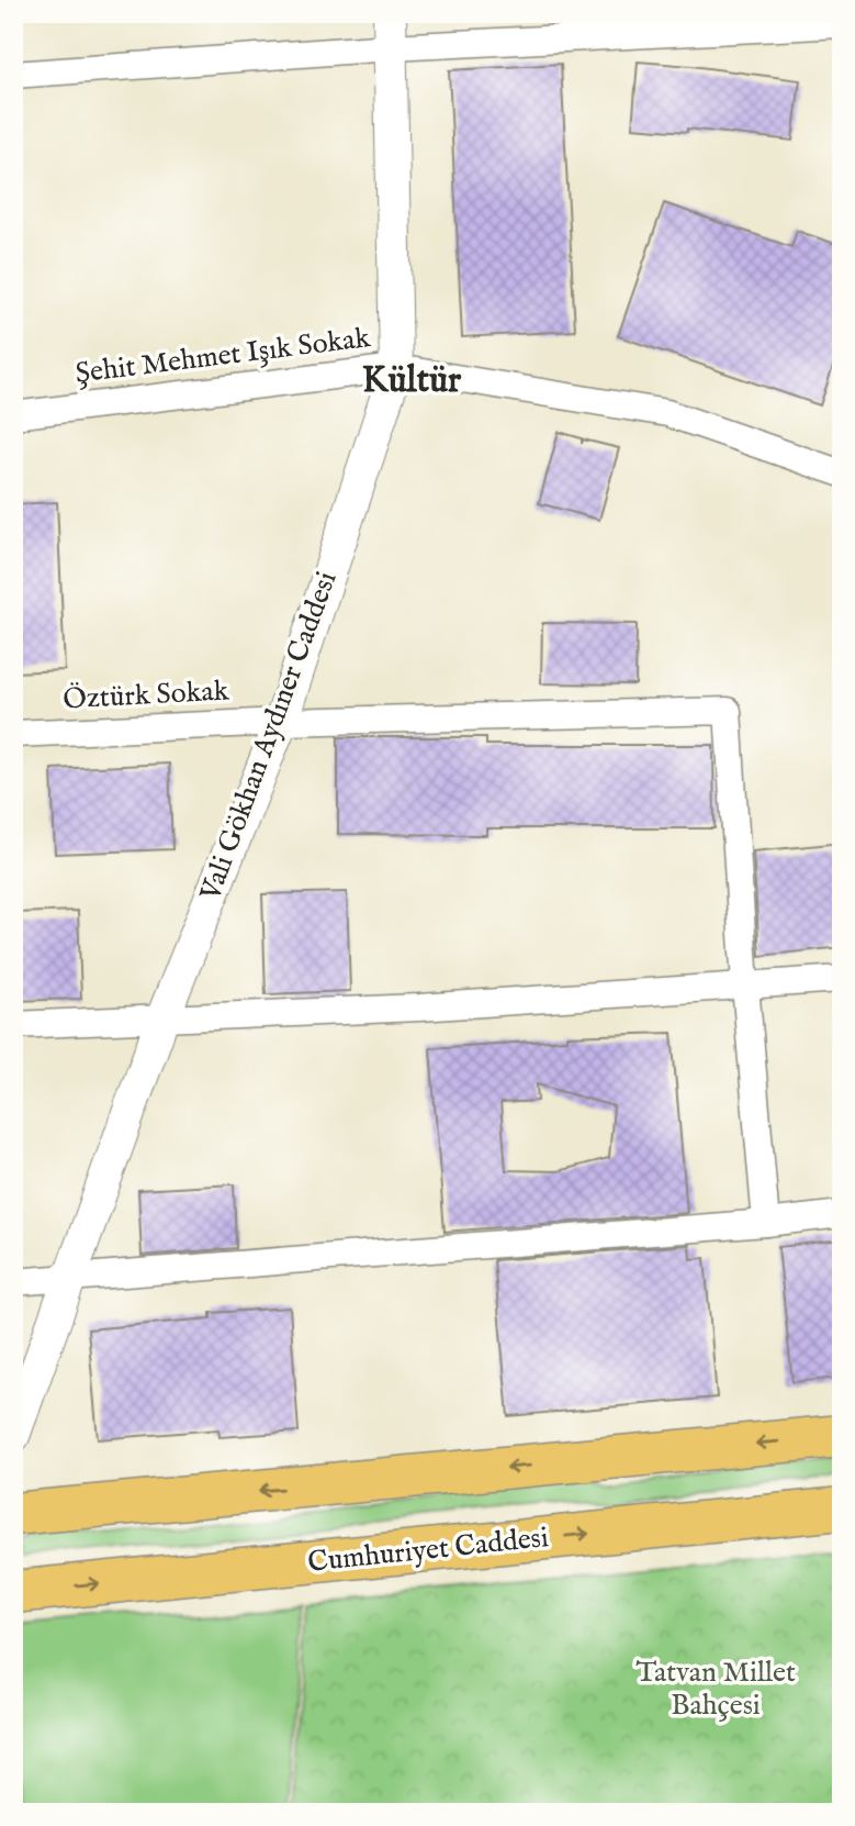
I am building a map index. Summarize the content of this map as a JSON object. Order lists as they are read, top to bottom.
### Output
{
  "streets": {
    "highway": ["Cumhuriyet Caddesi"],
    "street": ["Şehit Mehmet Işık Sokak", "Öztürk Sokak", "Vali Gökhan Aydıner Caddesi"]
  },
  "crossings": [
    ["Şehit Mehmet Işık Sokak", "Vali Gökhan Aydıner Caddesi"],
    ["Öztürk Sokak", "Vali Gökhan Aydıner Caddesi"]
  ],
  "districts": ["Kültür"],
  "parks": ["Tatvan Millet Bahçesi"]
}
